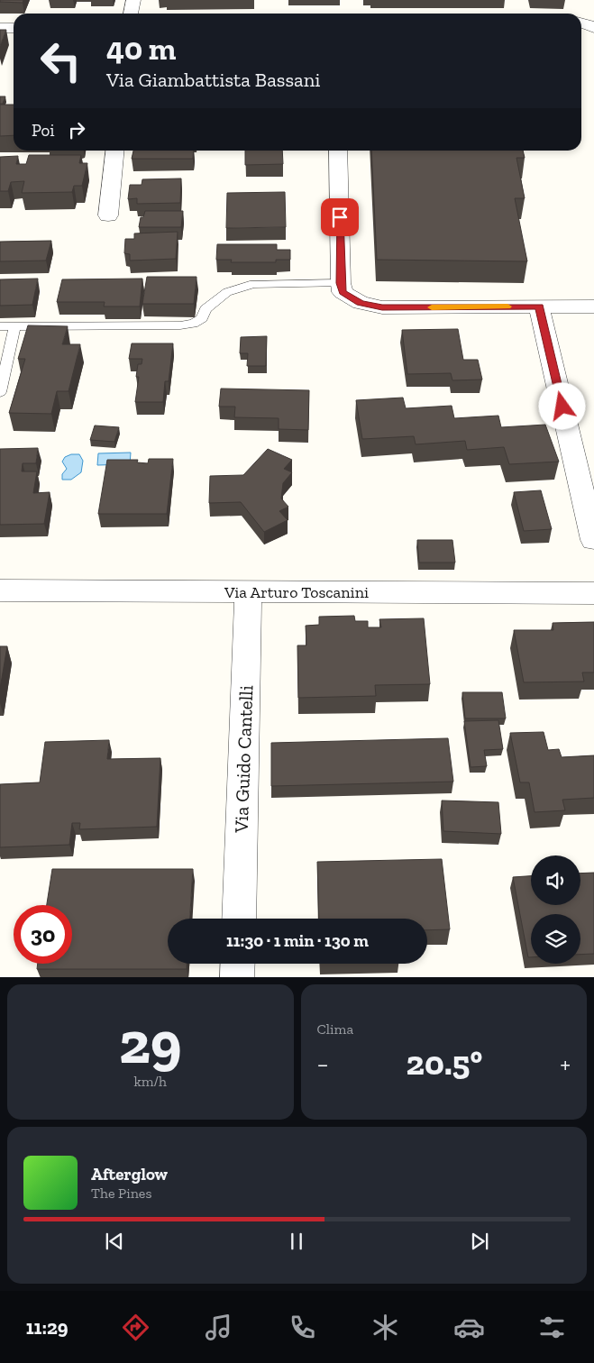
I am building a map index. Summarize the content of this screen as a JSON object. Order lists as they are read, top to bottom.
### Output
{
  "streets": {
    "street": ["Via Arturo Toscanini", "Via Guido Cantelli"]
  },
  "crossings": [
    ["Via Arturo Toscanini", "Via Guido Cantelli"]
  ],
  "page": {
    "turn": ["40 m", "Via Giambattista Bassani"],
    "then": "Poi",
    "limit": "30",
    "trip": "11:30 · 1 min · 130 m",
    "tile": [
      ["29", "km/h"],
      "Clima"
    ],
    "heat": ["−", "20.5°", "+"],
    "song": ["Afterglow", "The Pines"],
    "tabs": "11:29"
  }
}
